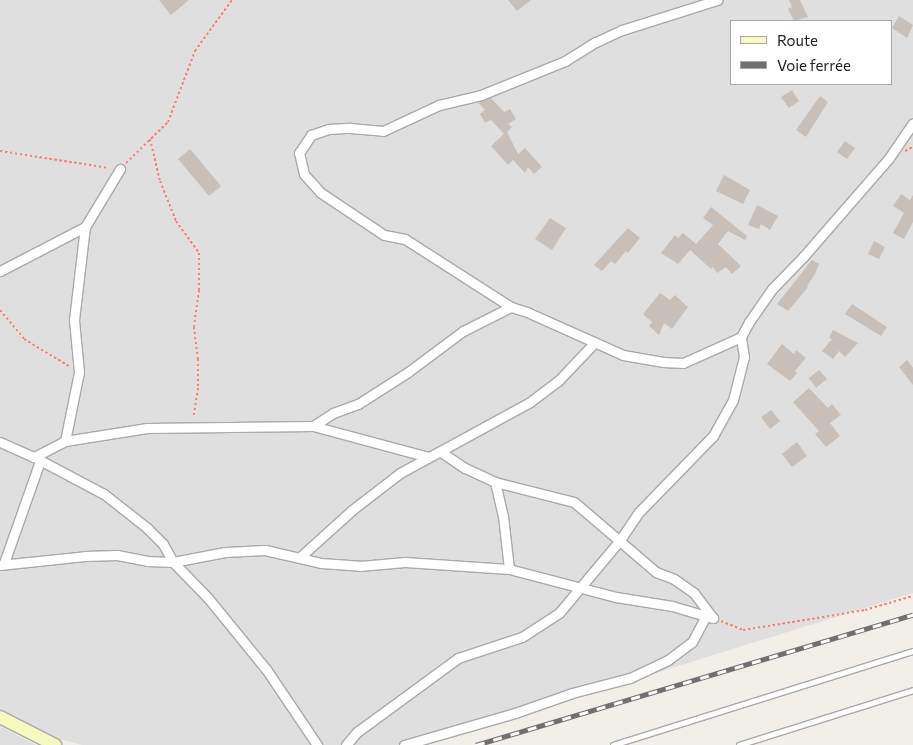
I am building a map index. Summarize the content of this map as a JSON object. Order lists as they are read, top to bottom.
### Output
{
  "legend": ["Route", "Voie ferrée"]
}
